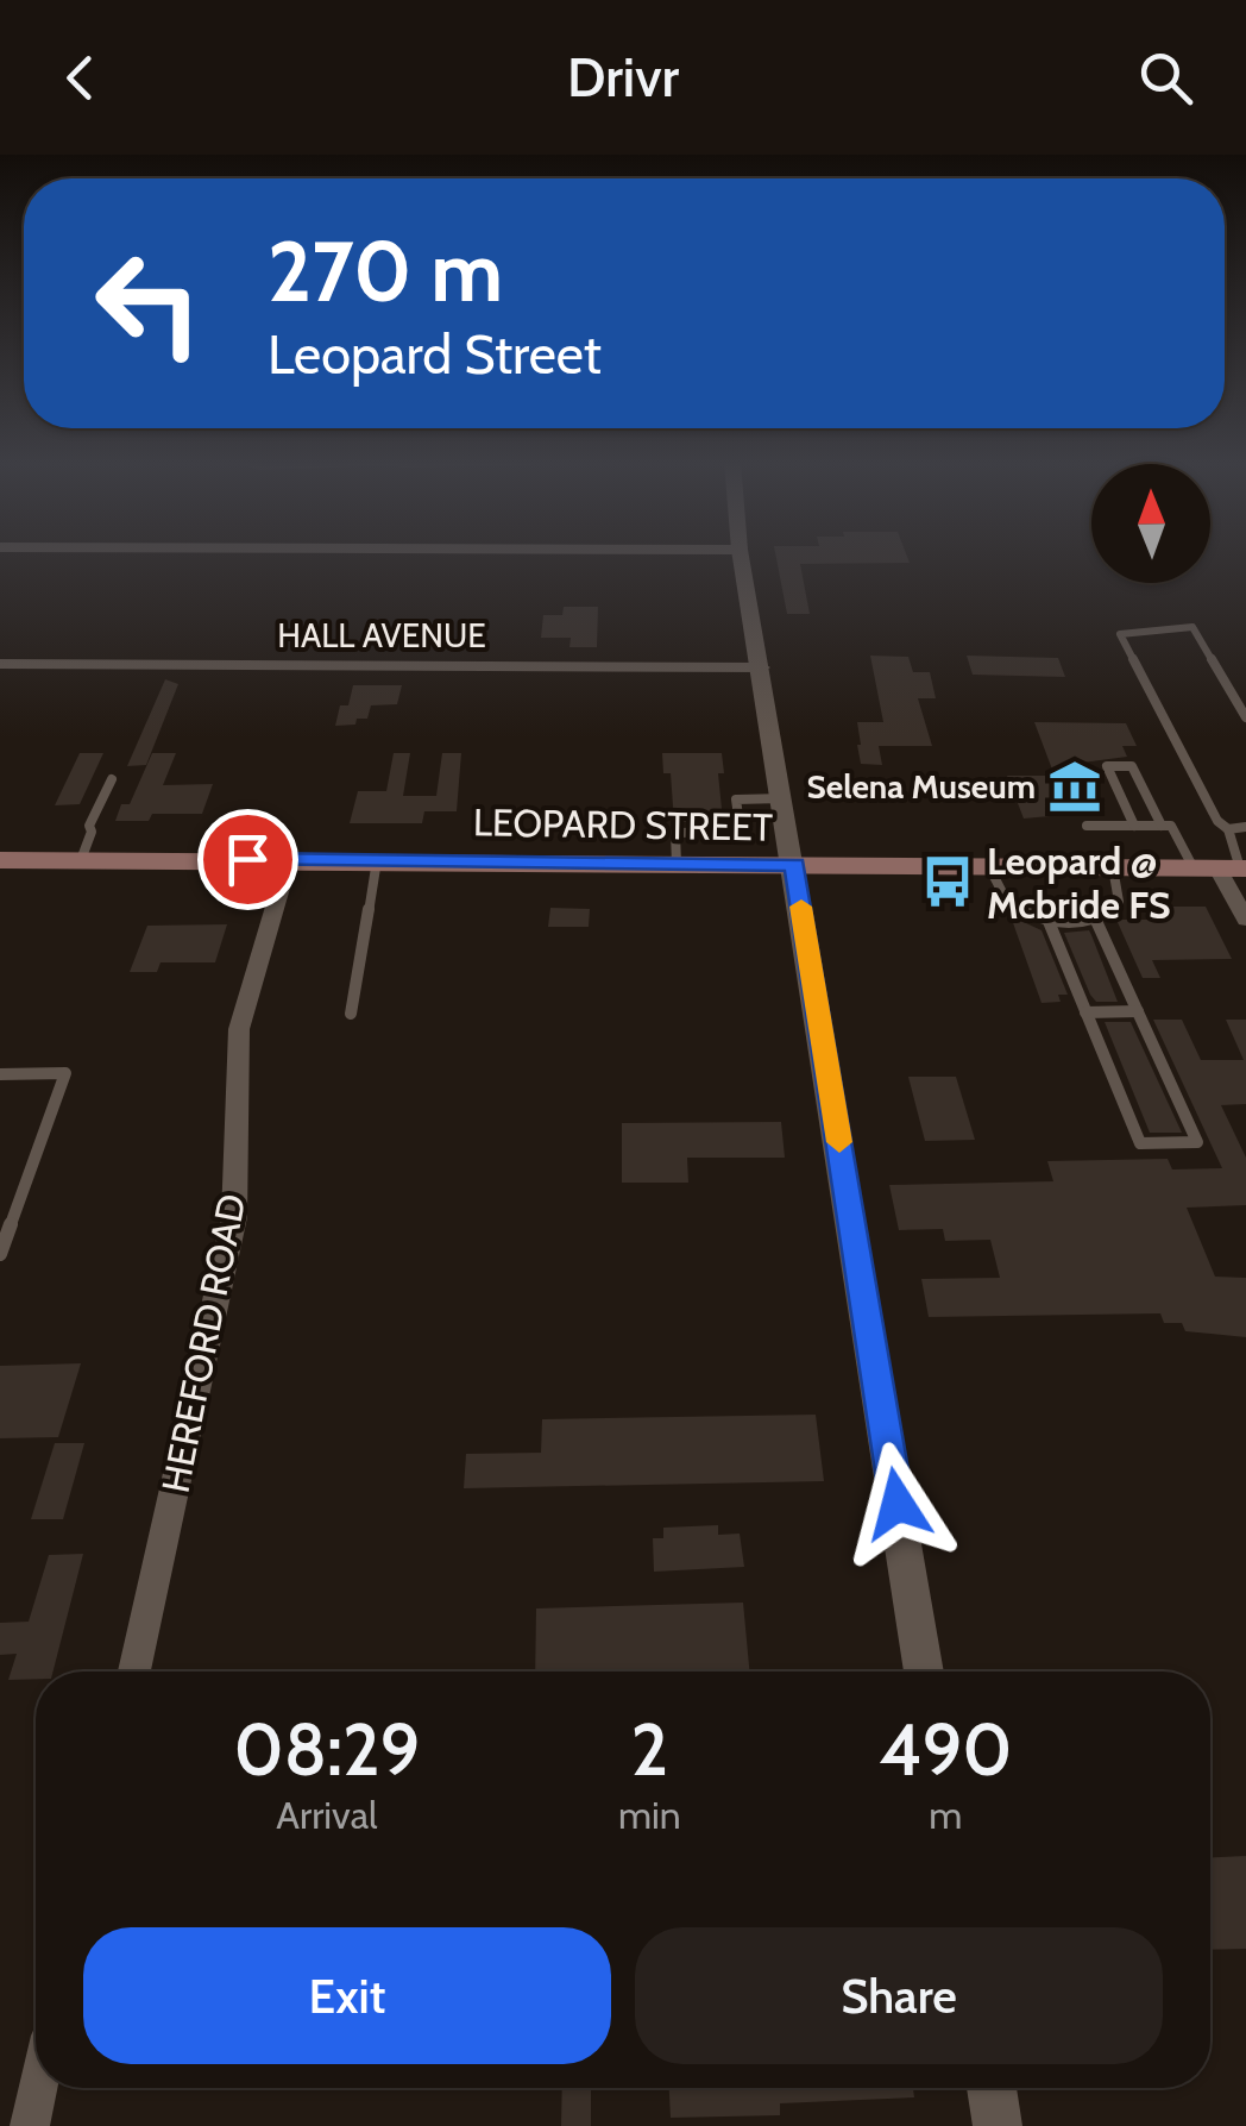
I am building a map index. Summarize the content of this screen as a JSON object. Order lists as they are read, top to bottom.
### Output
{
  "streets": {
    "main road": ["LEOPARD STREET"],
    "street": ["HALL AVENUE", "HEREFORD ROAD"]
  },
  "crossings": [
    ["LEOPARD STREET", "HEREFORD ROAD"]
  ],
  "places": {
    "museum": ["Selena Museum"],
    "bus stop": ["Leopard @ Mcbride FS"]
  },
  "north": "top",
  "page": {
    "header": "Drivr",
    "turn": ["270 m", "Leopard Street"],
    "eta": [
      "08:29",
      "Arrival",
      "2",
      "min",
      "490",
      "m"
    ],
    "buttons": ["Exit", "Share"]
  }
}
